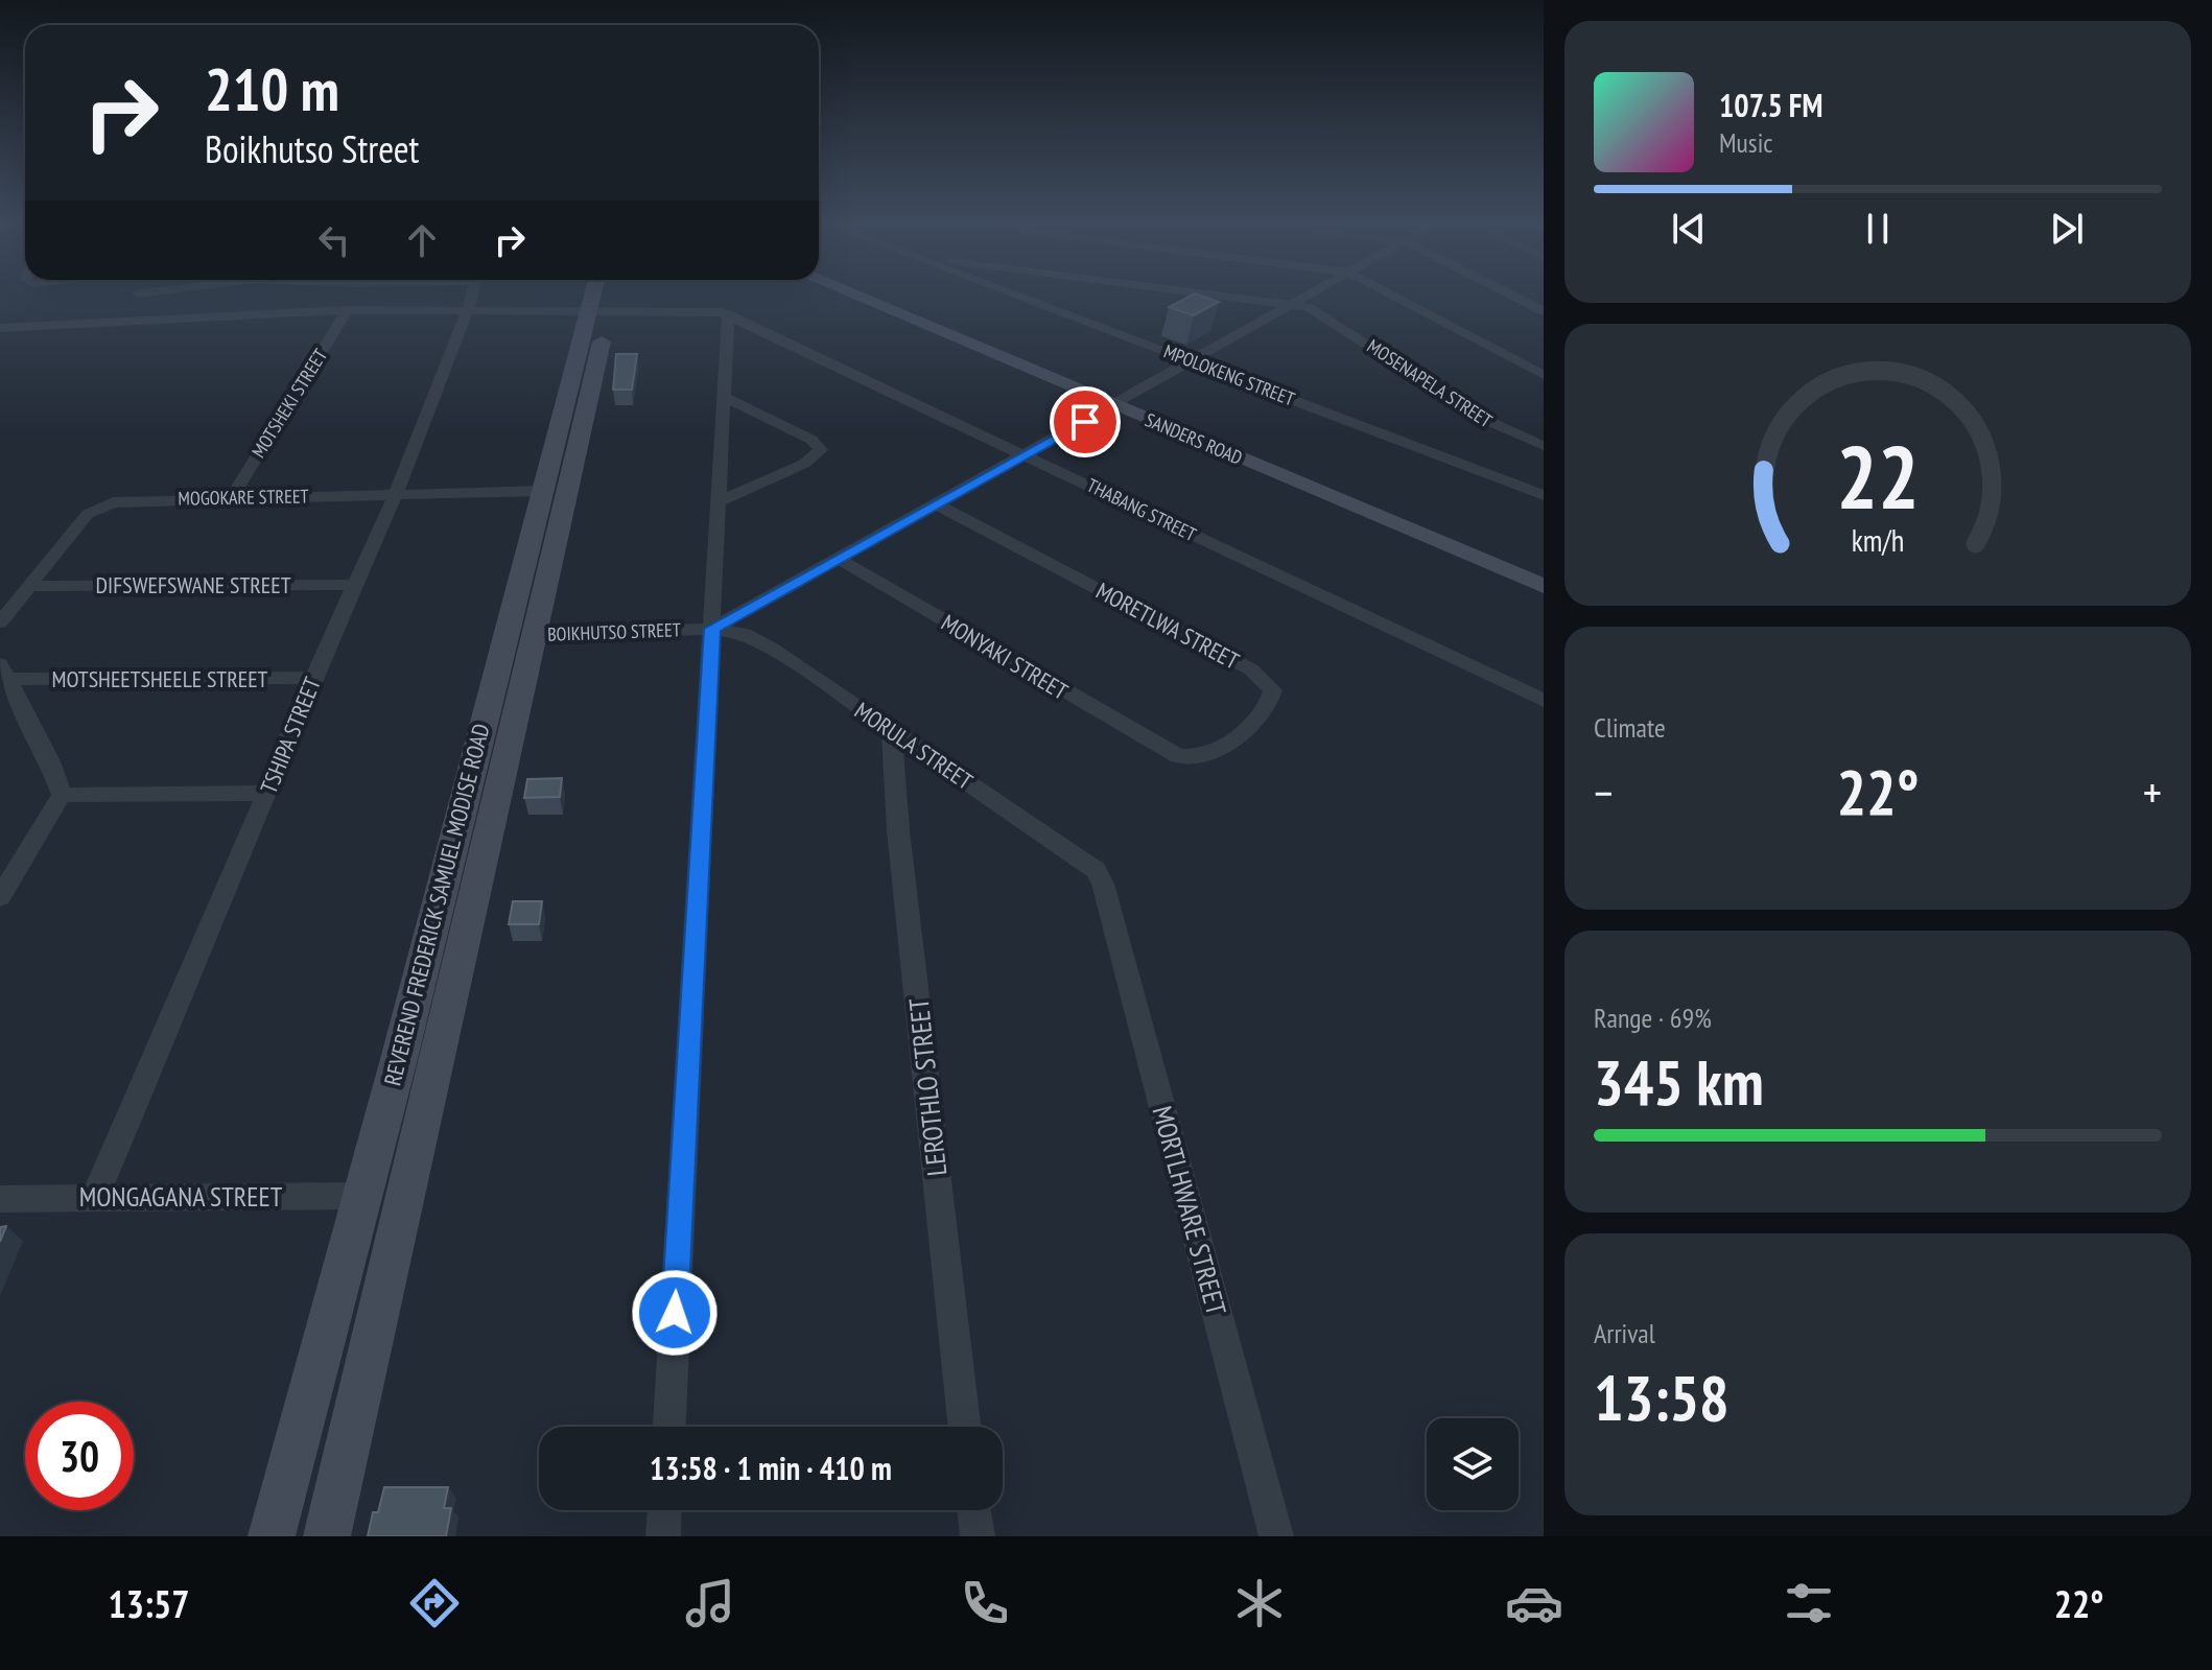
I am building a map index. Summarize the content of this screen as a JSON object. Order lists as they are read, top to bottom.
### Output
{
  "streets": {
    "main road": ["SANDERS ROAD", "REVEREND FREDERICK SAMUEL MODISE ROAD"],
    "street": [
      "MPOLOKENG STREET",
      "MOSENAPELA STREET",
      "MOTSHEKI STREET",
      "MOGOKARE STREET",
      "THABANG STREET",
      "DIFSWEFSWANE STREET",
      "MORETLWA STREET",
      "BOIKHUTSO STREET",
      "MONYAKI STREET",
      "MOTSHEETSHEELE STREET",
      "TSHIPA STREET",
      "MORULA STREET",
      "LEROTHLO STREET",
      "MONGAGANA STREET",
      "MORTLHWARE STREET"
    ]
  },
  "crossings": [
    ["MPOLOKENG STREET", "BOIKHUTSO STREET"],
    ["MOSENAPELA STREET", "BOIKHUTSO STREET"],
    ["MOTSHEKI STREET", "MOGOKARE STREET"],
    ["MOTSHEKI STREET", "THABANG STREET"],
    ["SANDERS ROAD", "BOIKHUTSO STREET"],
    ["MOGOKARE STREET", "DIFSWEFSWANE STREET"],
    ["MOGOKARE STREET", "TSHIPA STREET"],
    ["MOGOKARE STREET", "REVEREND FREDERICK SAMUEL MODISE ROAD"],
    ["THABANG STREET", "BOIKHUTSO STREET"],
    ["THABANG STREET", "TSHIPA STREET"],
    ["THABANG STREET", "REVEREND FREDERICK SAMUEL MODISE ROAD"],
    ["DIFSWEFSWANE STREET", "TSHIPA STREET"],
    ["MORETLWA STREET", "BOIKHUTSO STREET"],
    ["MORETLWA STREET", "MONYAKI STREET"],
    ["BOIKHUTSO STREET", "MONYAKI STREET"],
    ["BOIKHUTSO STREET", "MORULA STREET"],
    ["BOIKHUTSO STREET", "REVEREND FREDERICK SAMUEL MODISE ROAD"],
    ["MOTSHEETSHEELE STREET", "TSHIPA STREET"],
    ["TSHIPA STREET", "MONGAGANA STREET"],
    ["MORULA STREET", "LEROTHLO STREET"],
    ["MORULA STREET", "MORTLHWARE STREET"],
    ["REVEREND FREDERICK SAMUEL MODISE ROAD", "MONGAGANA STREET"]
  ],
  "page": {
    "turn": ["210 m", "Boikhutso Street"],
    "song": ["107.5 FM", "Music"],
    "tile": [
      "Climate",
      ["Range · 69%", "345 km"],
      ["Arrival", "13:58"]
    ],
    "heat": ["−", "22°", "+"],
    "limit": "30",
    "trip": "13:58 · 1 min · 410 m",
    "tabs": ["13:57", "22°"],
    "gauge": ["22", "km/h"]
  }
}
